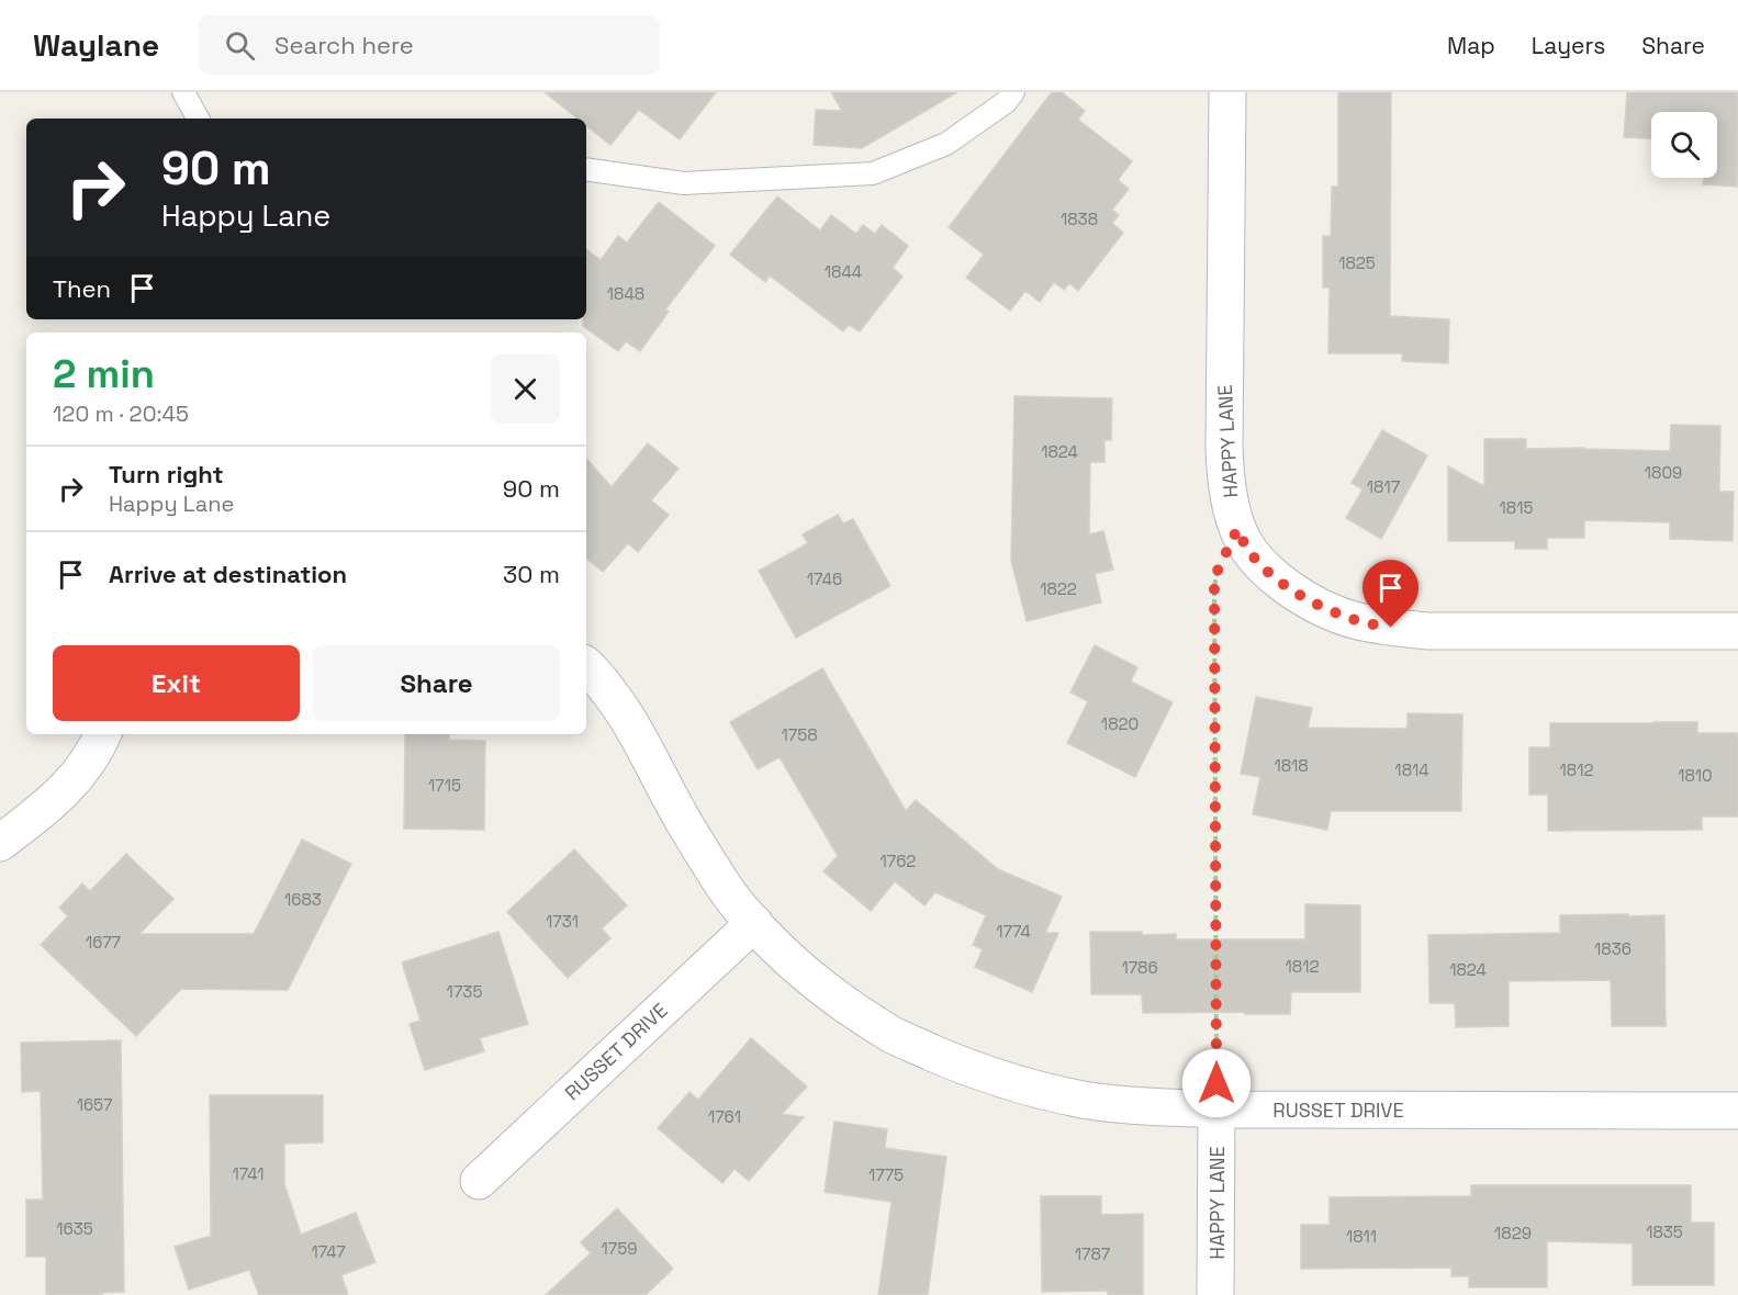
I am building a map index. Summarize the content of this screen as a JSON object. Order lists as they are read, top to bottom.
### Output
{
  "streets": {
    "street": ["HAPPY LANE", "RUSSET DRIVE"]
  },
  "crossings": [
    ["HAPPY LANE", "RUSSET DRIVE"]
  ],
  "house_numbers": [
    "1838",
    "1825",
    "1844",
    "1848",
    "1824",
    "1809",
    "1817",
    "1815",
    "1746",
    "1822",
    "1820",
    "1758",
    "1818",
    "1814",
    "1812",
    "1810",
    "1715",
    "1762",
    "1683",
    "1731",
    "1774",
    "1677",
    "1836",
    "1812",
    "1786",
    "1824",
    "1735",
    "1657",
    "1761",
    "1741",
    "1775",
    "1635",
    "1835",
    "1829",
    "1811",
    "1759",
    "1747",
    "1787"
  ],
  "page": {
    "header": "Waylane",
    "search": "Search here",
    "nav": ["Map", "Layers", "Share"],
    "turn": ["90 m", "Happy Lane"],
    "then": "Then",
    "heading": ["2 min", "120 m · 20:45"],
    "list": [
      {
        "name": "Turn right",
        "note": "Happy Lane",
        "value": "90 m"
      },
      {
        "name": "Arrive at destination",
        "value": "30 m"
      }
    ],
    "buttons": ["Exit", "Share"]
  }
}
